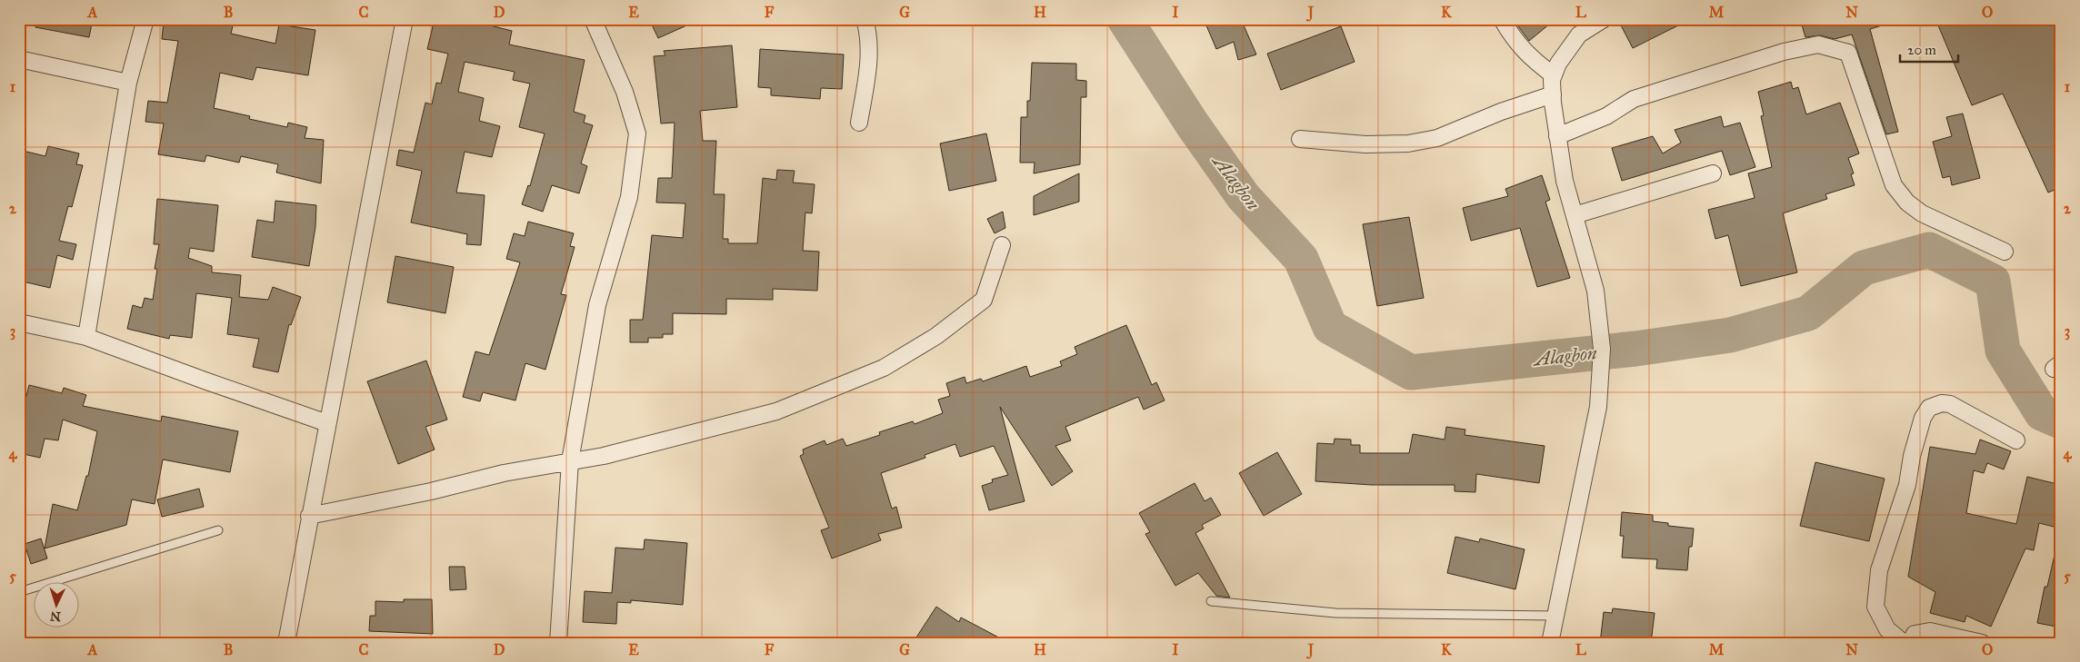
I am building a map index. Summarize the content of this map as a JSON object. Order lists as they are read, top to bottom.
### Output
{
  "water": ["Alagbon"],
  "scale_bar": "20 m",
  "north": "bottom",
  "grid": {
    "columns": [
      "A",
      "B",
      "C",
      "D",
      "E",
      "F",
      "G",
      "H",
      "I",
      "J",
      "K",
      "L",
      "M",
      "N",
      "O"
    ],
    "rows": [
      "1",
      "2",
      "3",
      "4",
      "5"
    ]
  }
}
